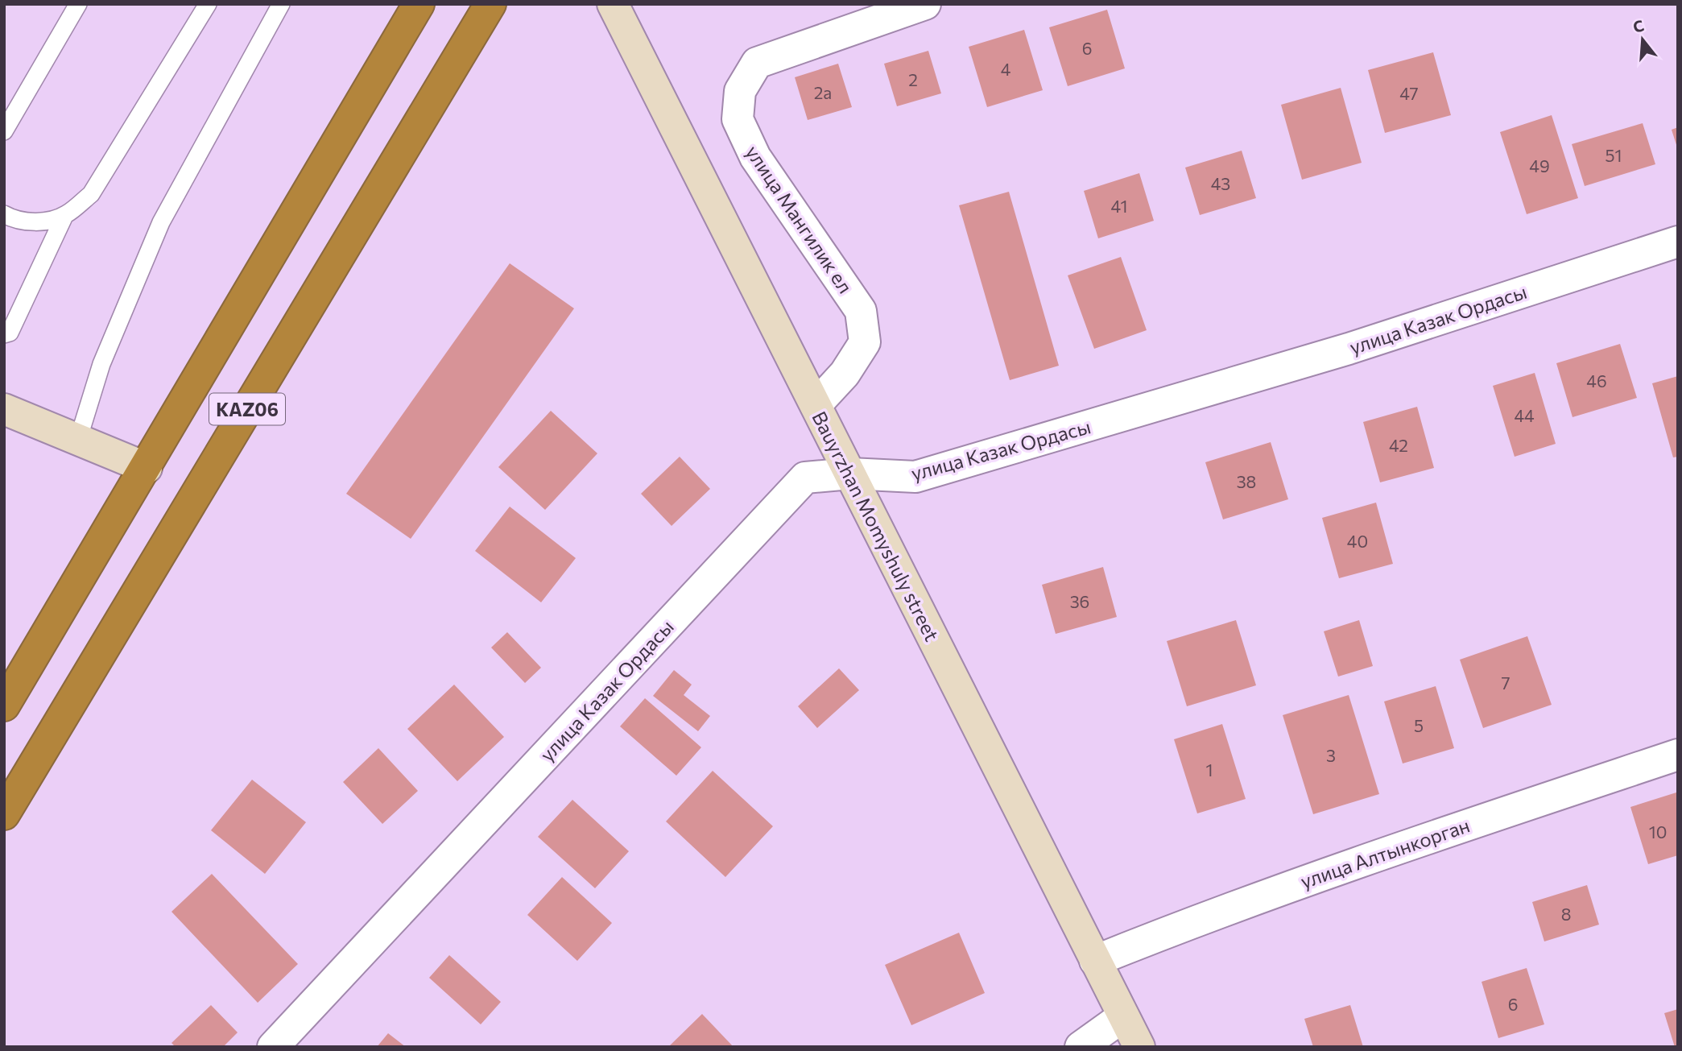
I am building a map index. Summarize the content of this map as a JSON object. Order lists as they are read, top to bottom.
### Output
{
  "streets": {
    "highway": ["KАZ06"],
    "street": [
      "улица Мангилик ел",
      "улица Казак Ордасы",
      "Bauyrzhan Momyshuly street",
      "улица Алтынкорган"
    ]
  },
  "crossings": [
    ["улица Мангилик ел", "Bauyrzhan Momyshuly street"],
    ["улица Казак Ордасы", "Bauyrzhan Momyshuly street"],
    ["Bauyrzhan Momyshuly street", "улица Алтынкорган"]
  ],
  "house_numbers": [
    "6",
    "4",
    "2",
    "2а",
    "47",
    "51",
    "49",
    "43",
    "41",
    "46",
    "44",
    "42",
    "38",
    "40",
    "36",
    "7",
    "5",
    "3",
    "1",
    "10",
    "8",
    "6"
  ],
  "north": "top"
}
